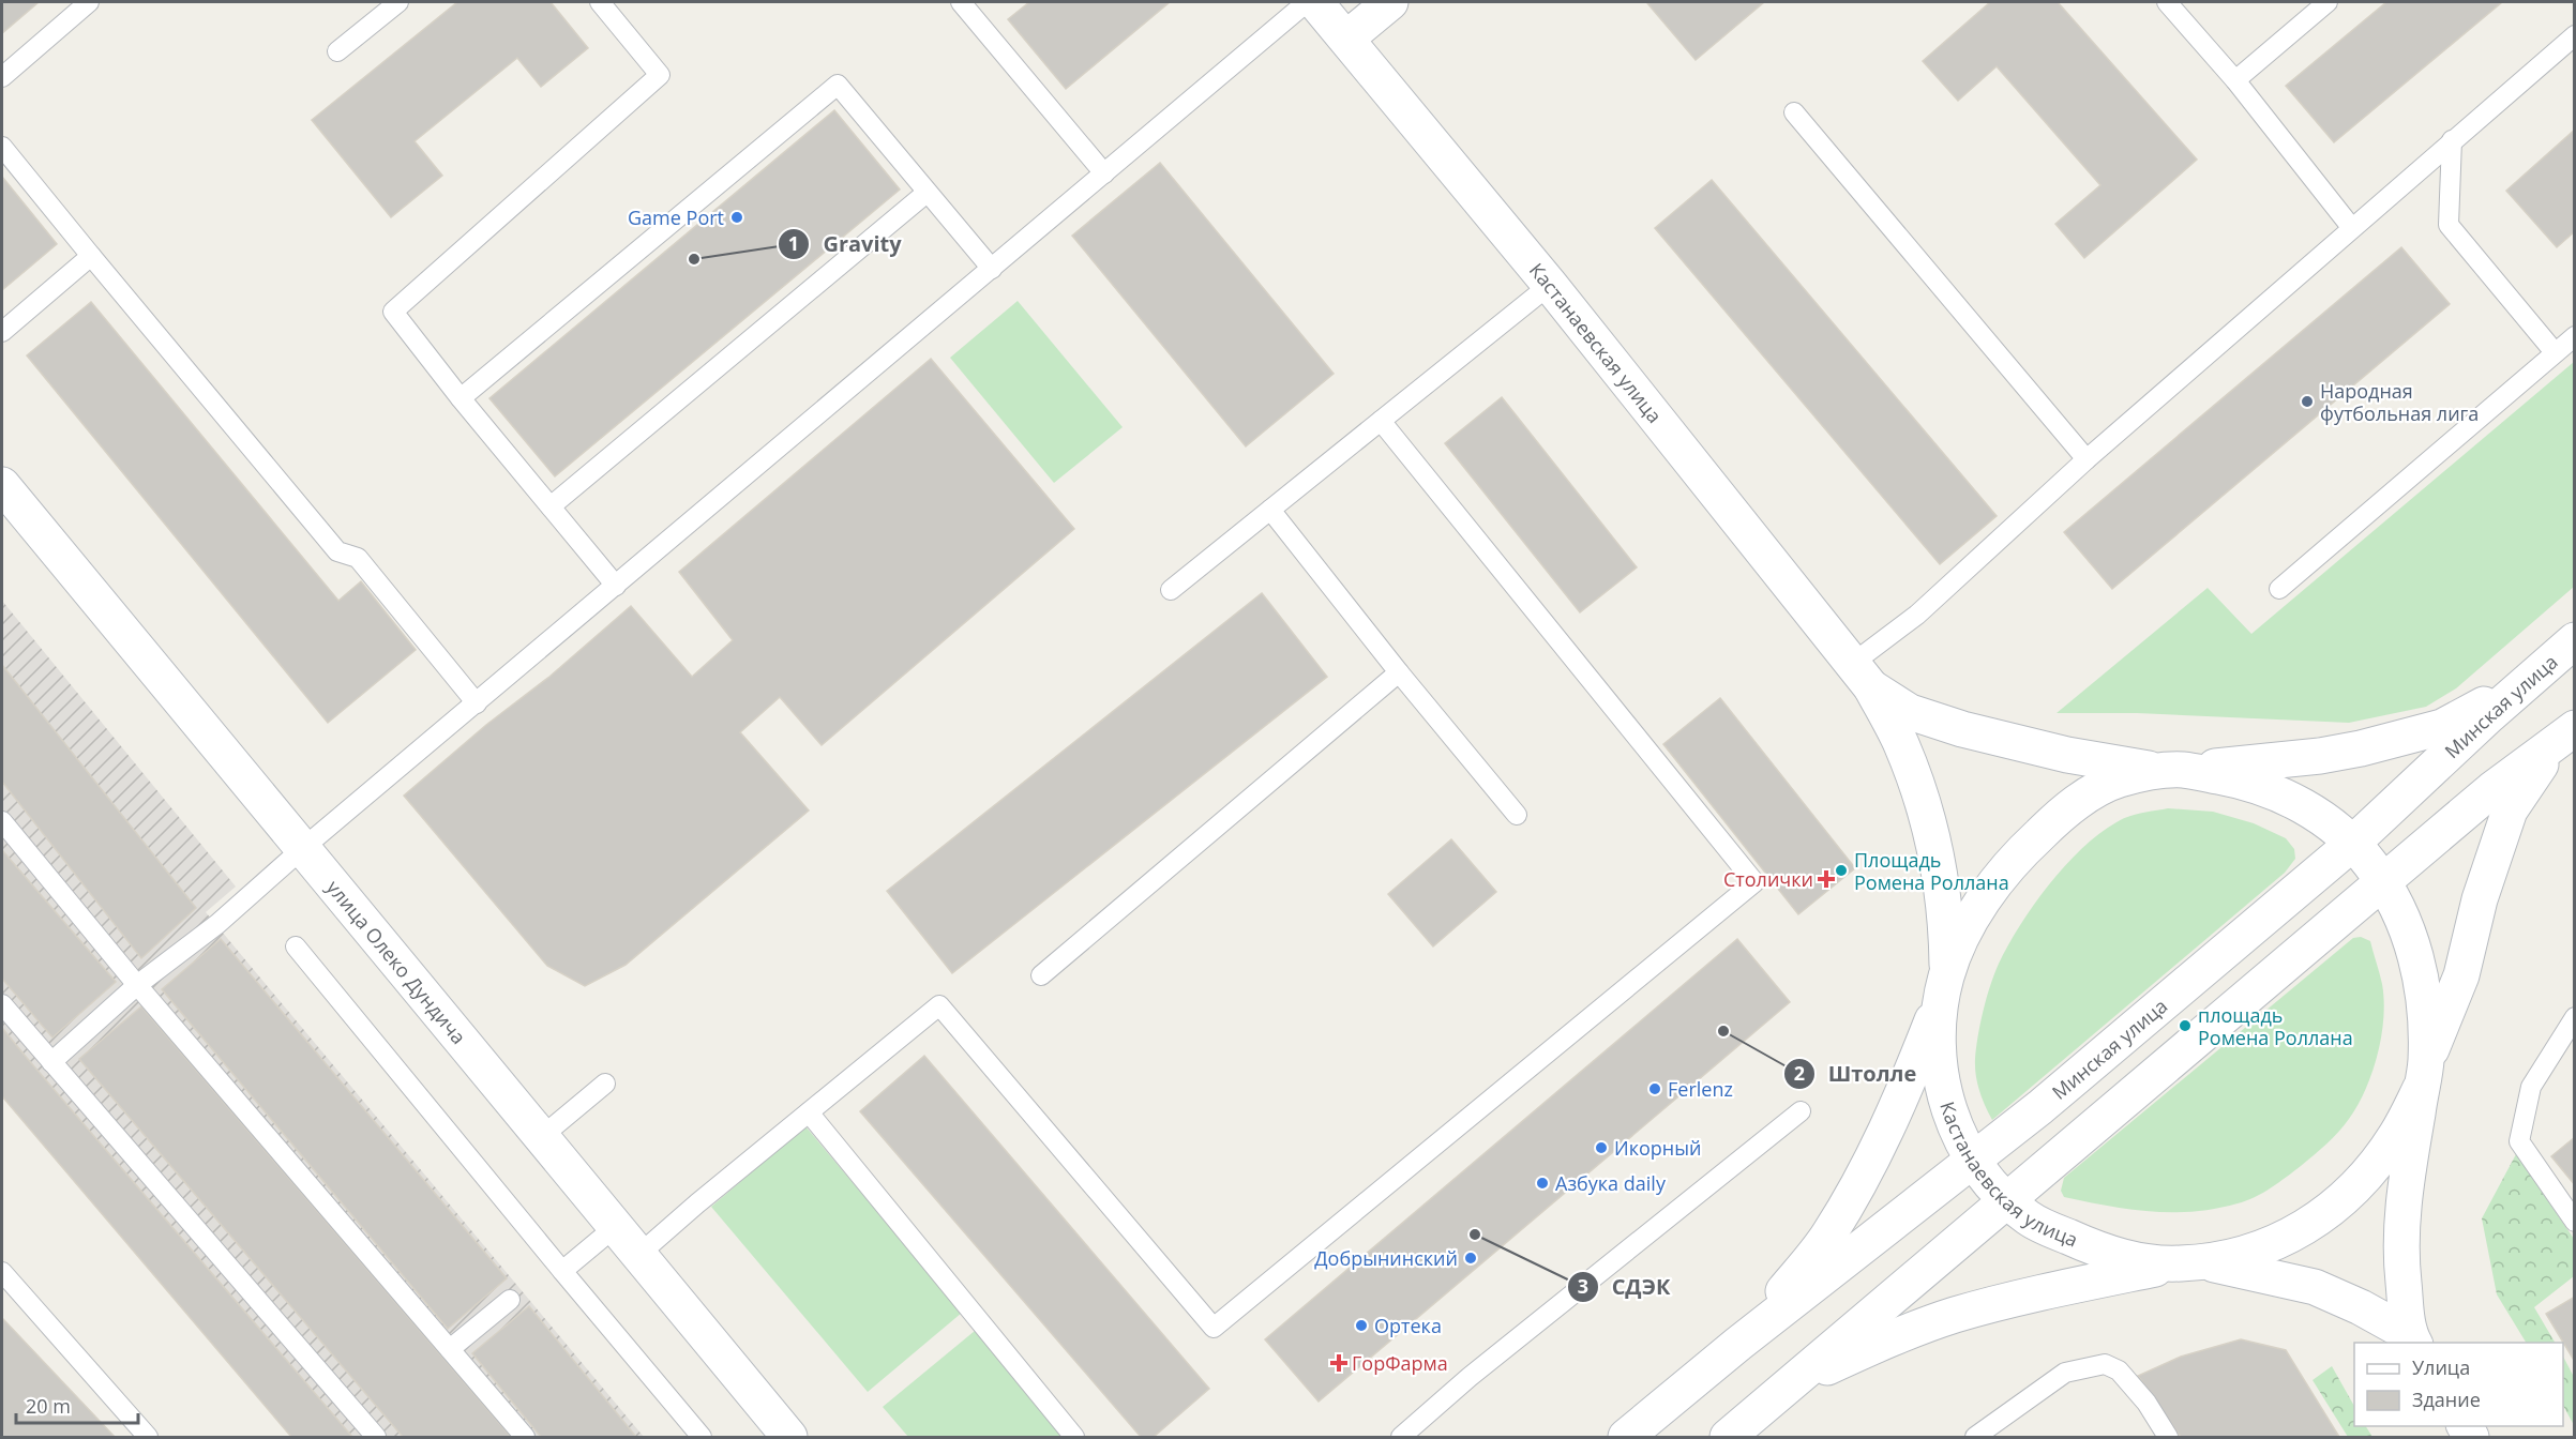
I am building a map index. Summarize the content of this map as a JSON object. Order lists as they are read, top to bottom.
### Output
{
  "streets": {
    "street": ["Кастанаевская улица", "Минская улица", "улица Олеко Дундича"]
  },
  "crossings": [
    ["Кастанаевская улица", "Минская улица"]
  ],
  "places": {
    "other": [
      "Game Port",
      "Gravity",
      "Народная футбольная лига",
      "Площадь Ромена Роллана",
      "площадь Ромена Роллана",
      "Штолле",
      "Ferlenz",
      "Икорный",
      "Азбука daily",
      "СДЭК",
      "Добрынинский",
      "Ортека"
    ],
    "health": ["Столички", "ГорФарма"]
  },
  "legend": ["Улица", "Здание"],
  "scale_bar": "20 m"
}
